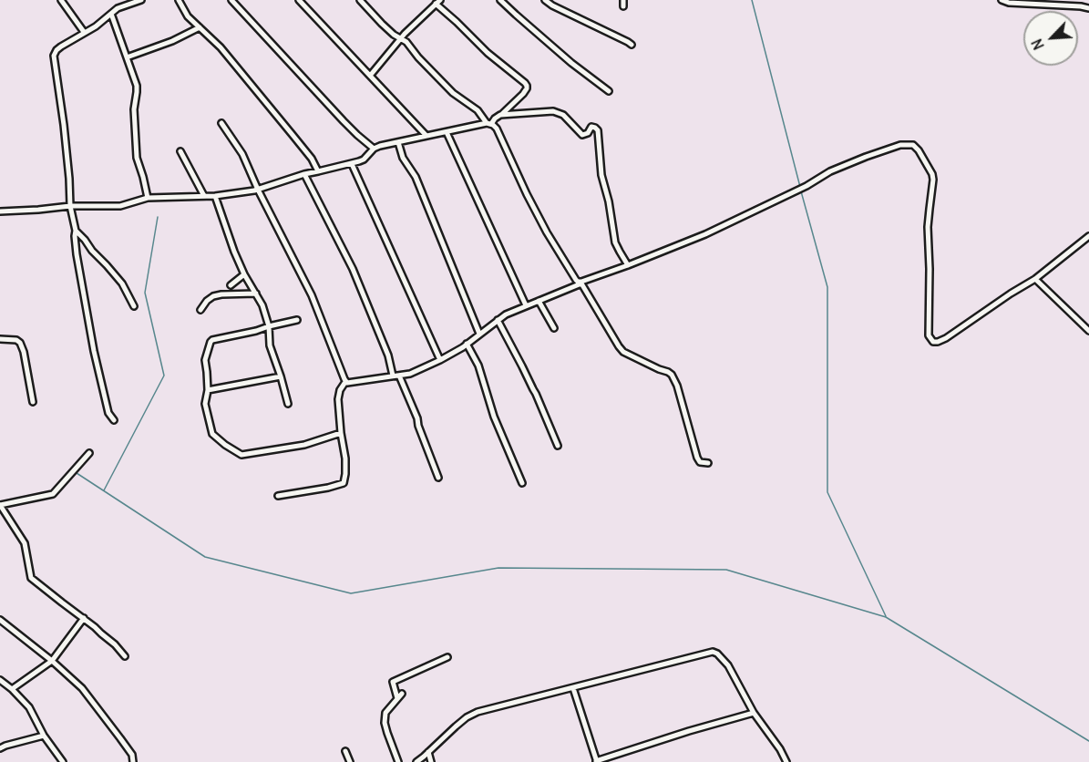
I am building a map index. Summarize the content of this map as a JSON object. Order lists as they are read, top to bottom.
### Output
{
  "north": "bottom left"
}
